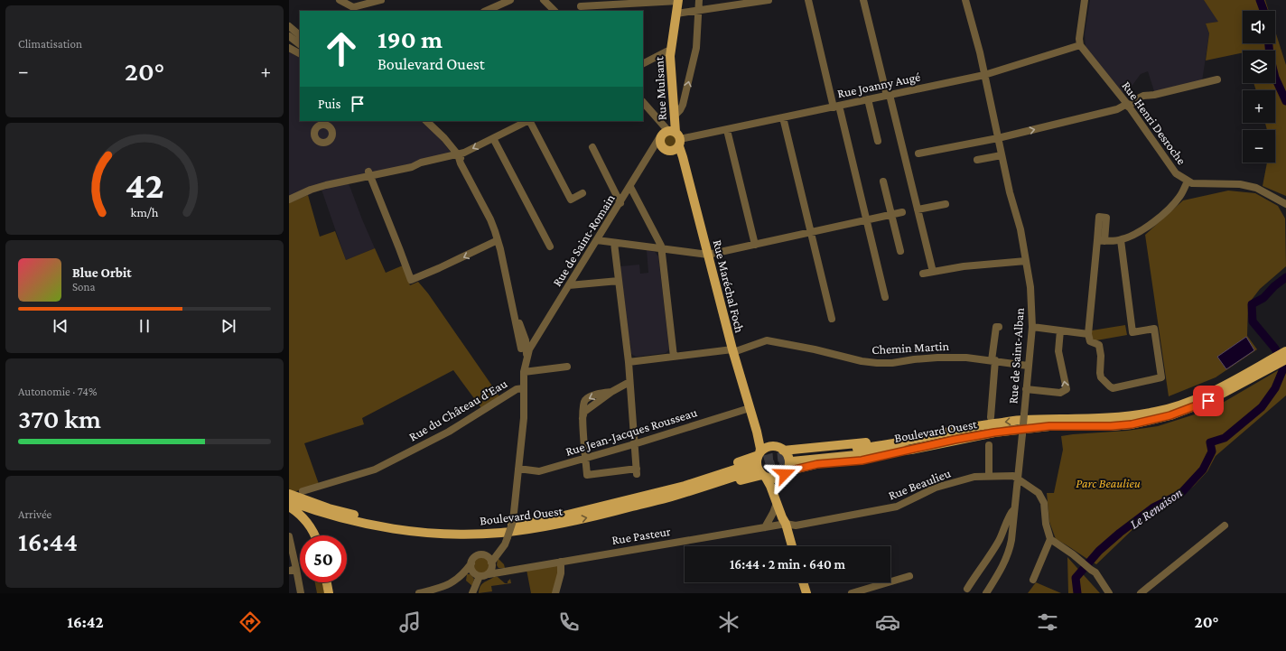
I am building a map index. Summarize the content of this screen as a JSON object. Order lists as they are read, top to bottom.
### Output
{
  "streets": {
    "main road": ["Rue Mulsant", "Rue Maréchal Foch", "Boulevard Ouest"],
    "street": [
      "Rue Joanny Augé",
      "Rue Henri Desroche",
      "Rue de Saint-Romain",
      "Chemin Martin",
      "Rue de Saint-Alban",
      "Rue du Château d'Eau",
      "Rue Jean-Jacques Rousseau",
      "Rue Beaulieu",
      "Rue Pasteur"
    ]
  },
  "crossings": [
    ["Rue Joanny Augé", "Rue Mulsant"],
    ["Rue Joanny Augé", "Rue Henri Desroche"],
    ["Rue Joanny Augé", "Rue de Saint-Romain"],
    ["Rue Joanny Augé", "Rue Maréchal Foch"],
    ["Rue Joanny Augé", "Rue de Saint-Alban"],
    ["Rue Mulsant", "Rue de Saint-Romain"],
    ["Rue Mulsant", "Rue Maréchal Foch"],
    ["Rue de Saint-Romain", "Rue Maréchal Foch"],
    ["Rue de Saint-Romain", "Rue du Château d'Eau"],
    ["Rue de Saint-Romain", "Rue Jean-Jacques Rousseau"],
    ["Rue de Saint-Romain", "Rue Pasteur"],
    ["Rue Maréchal Foch", "Chemin Martin"],
    ["Rue Maréchal Foch", "Rue Jean-Jacques Rousseau"],
    ["Chemin Martin", "Rue de Saint-Alban"],
    ["Rue de Saint-Alban", "Rue Beaulieu"],
    ["Rue Beaulieu", "Rue Pasteur"]
  ],
  "water": ["Le Renaison"],
  "parks": ["Parc Beaulieu"],
  "page": {
    "tile": [
      "Climatisation",
      ["Autonomie · 74%", "370 km"],
      ["Arrivée", "16:44"]
    ],
    "map_buttons": ["+", "−"],
    "turn": ["190 m", "Boulevard Ouest"],
    "heat": ["−", "20°", "+"],
    "then": "Puis",
    "song": ["Blue Orbit", "Sona"],
    "limit": "50",
    "trip": "16:44 · 2 min · 640 m",
    "tabs": ["16:42", "20°"],
    "gauge": ["42", "km/h"]
  }
}
